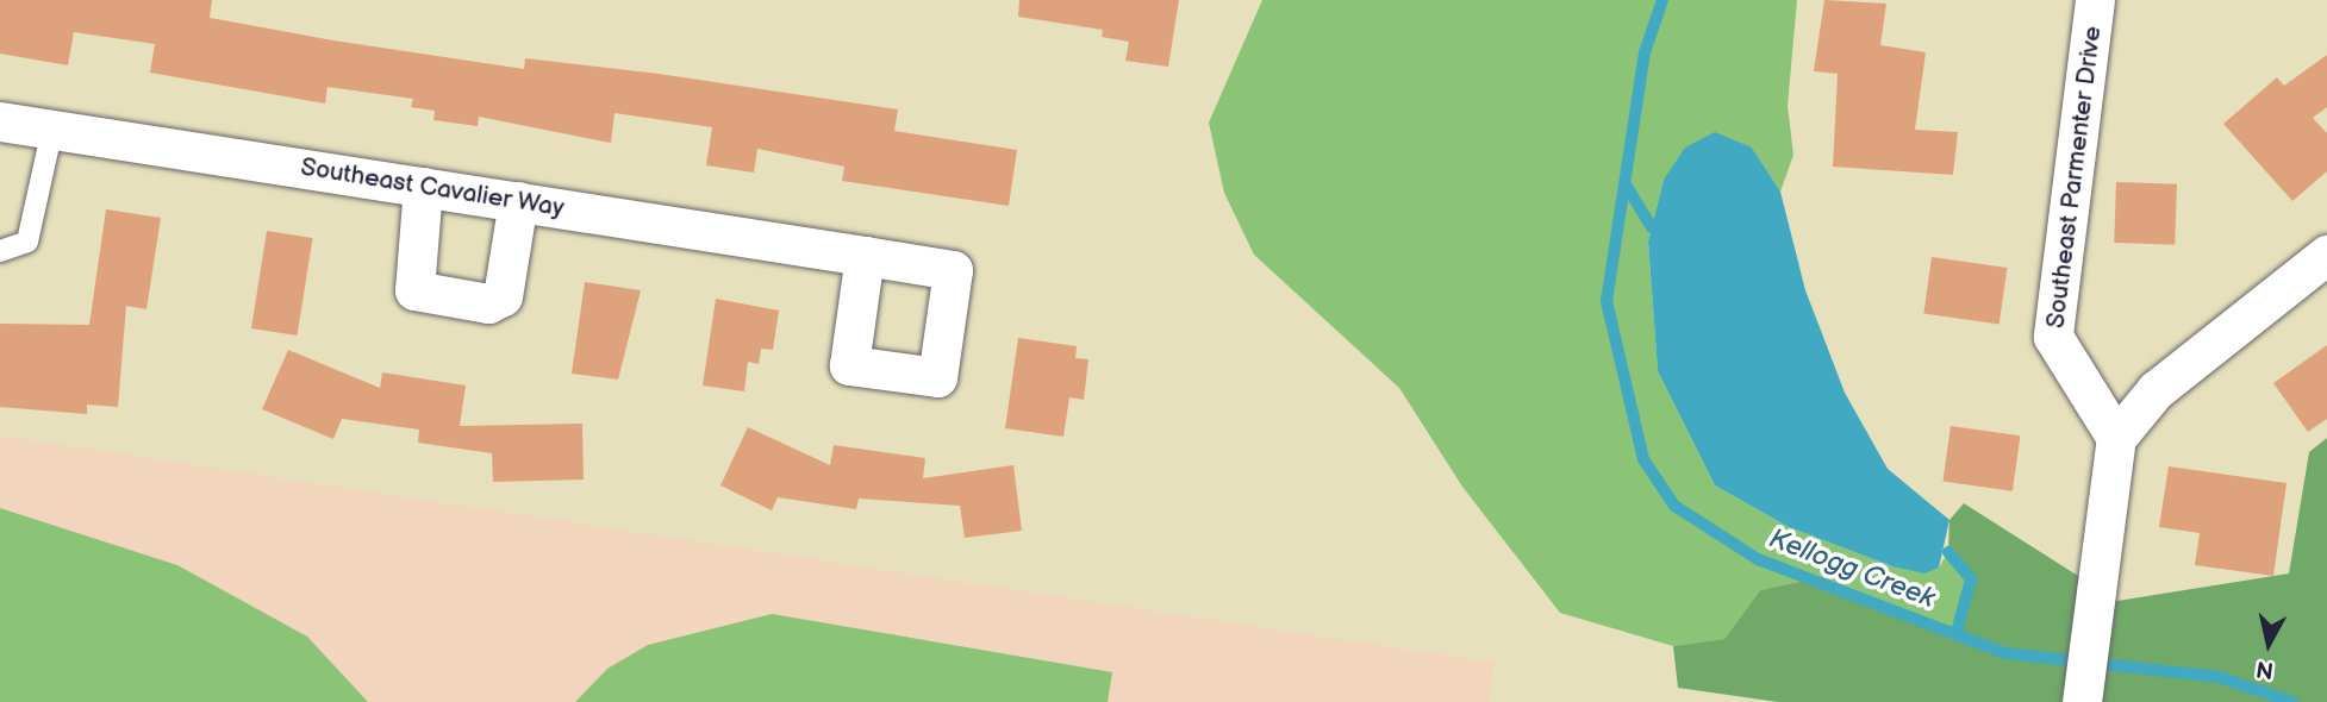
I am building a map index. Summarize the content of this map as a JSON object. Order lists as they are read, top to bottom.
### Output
{
  "streets": {
    "street": ["Southeast Parmenter Drive", "Southeast Cavalier Way"]
  },
  "water": ["Kellogg Creek"],
  "north": "bottom"
}
